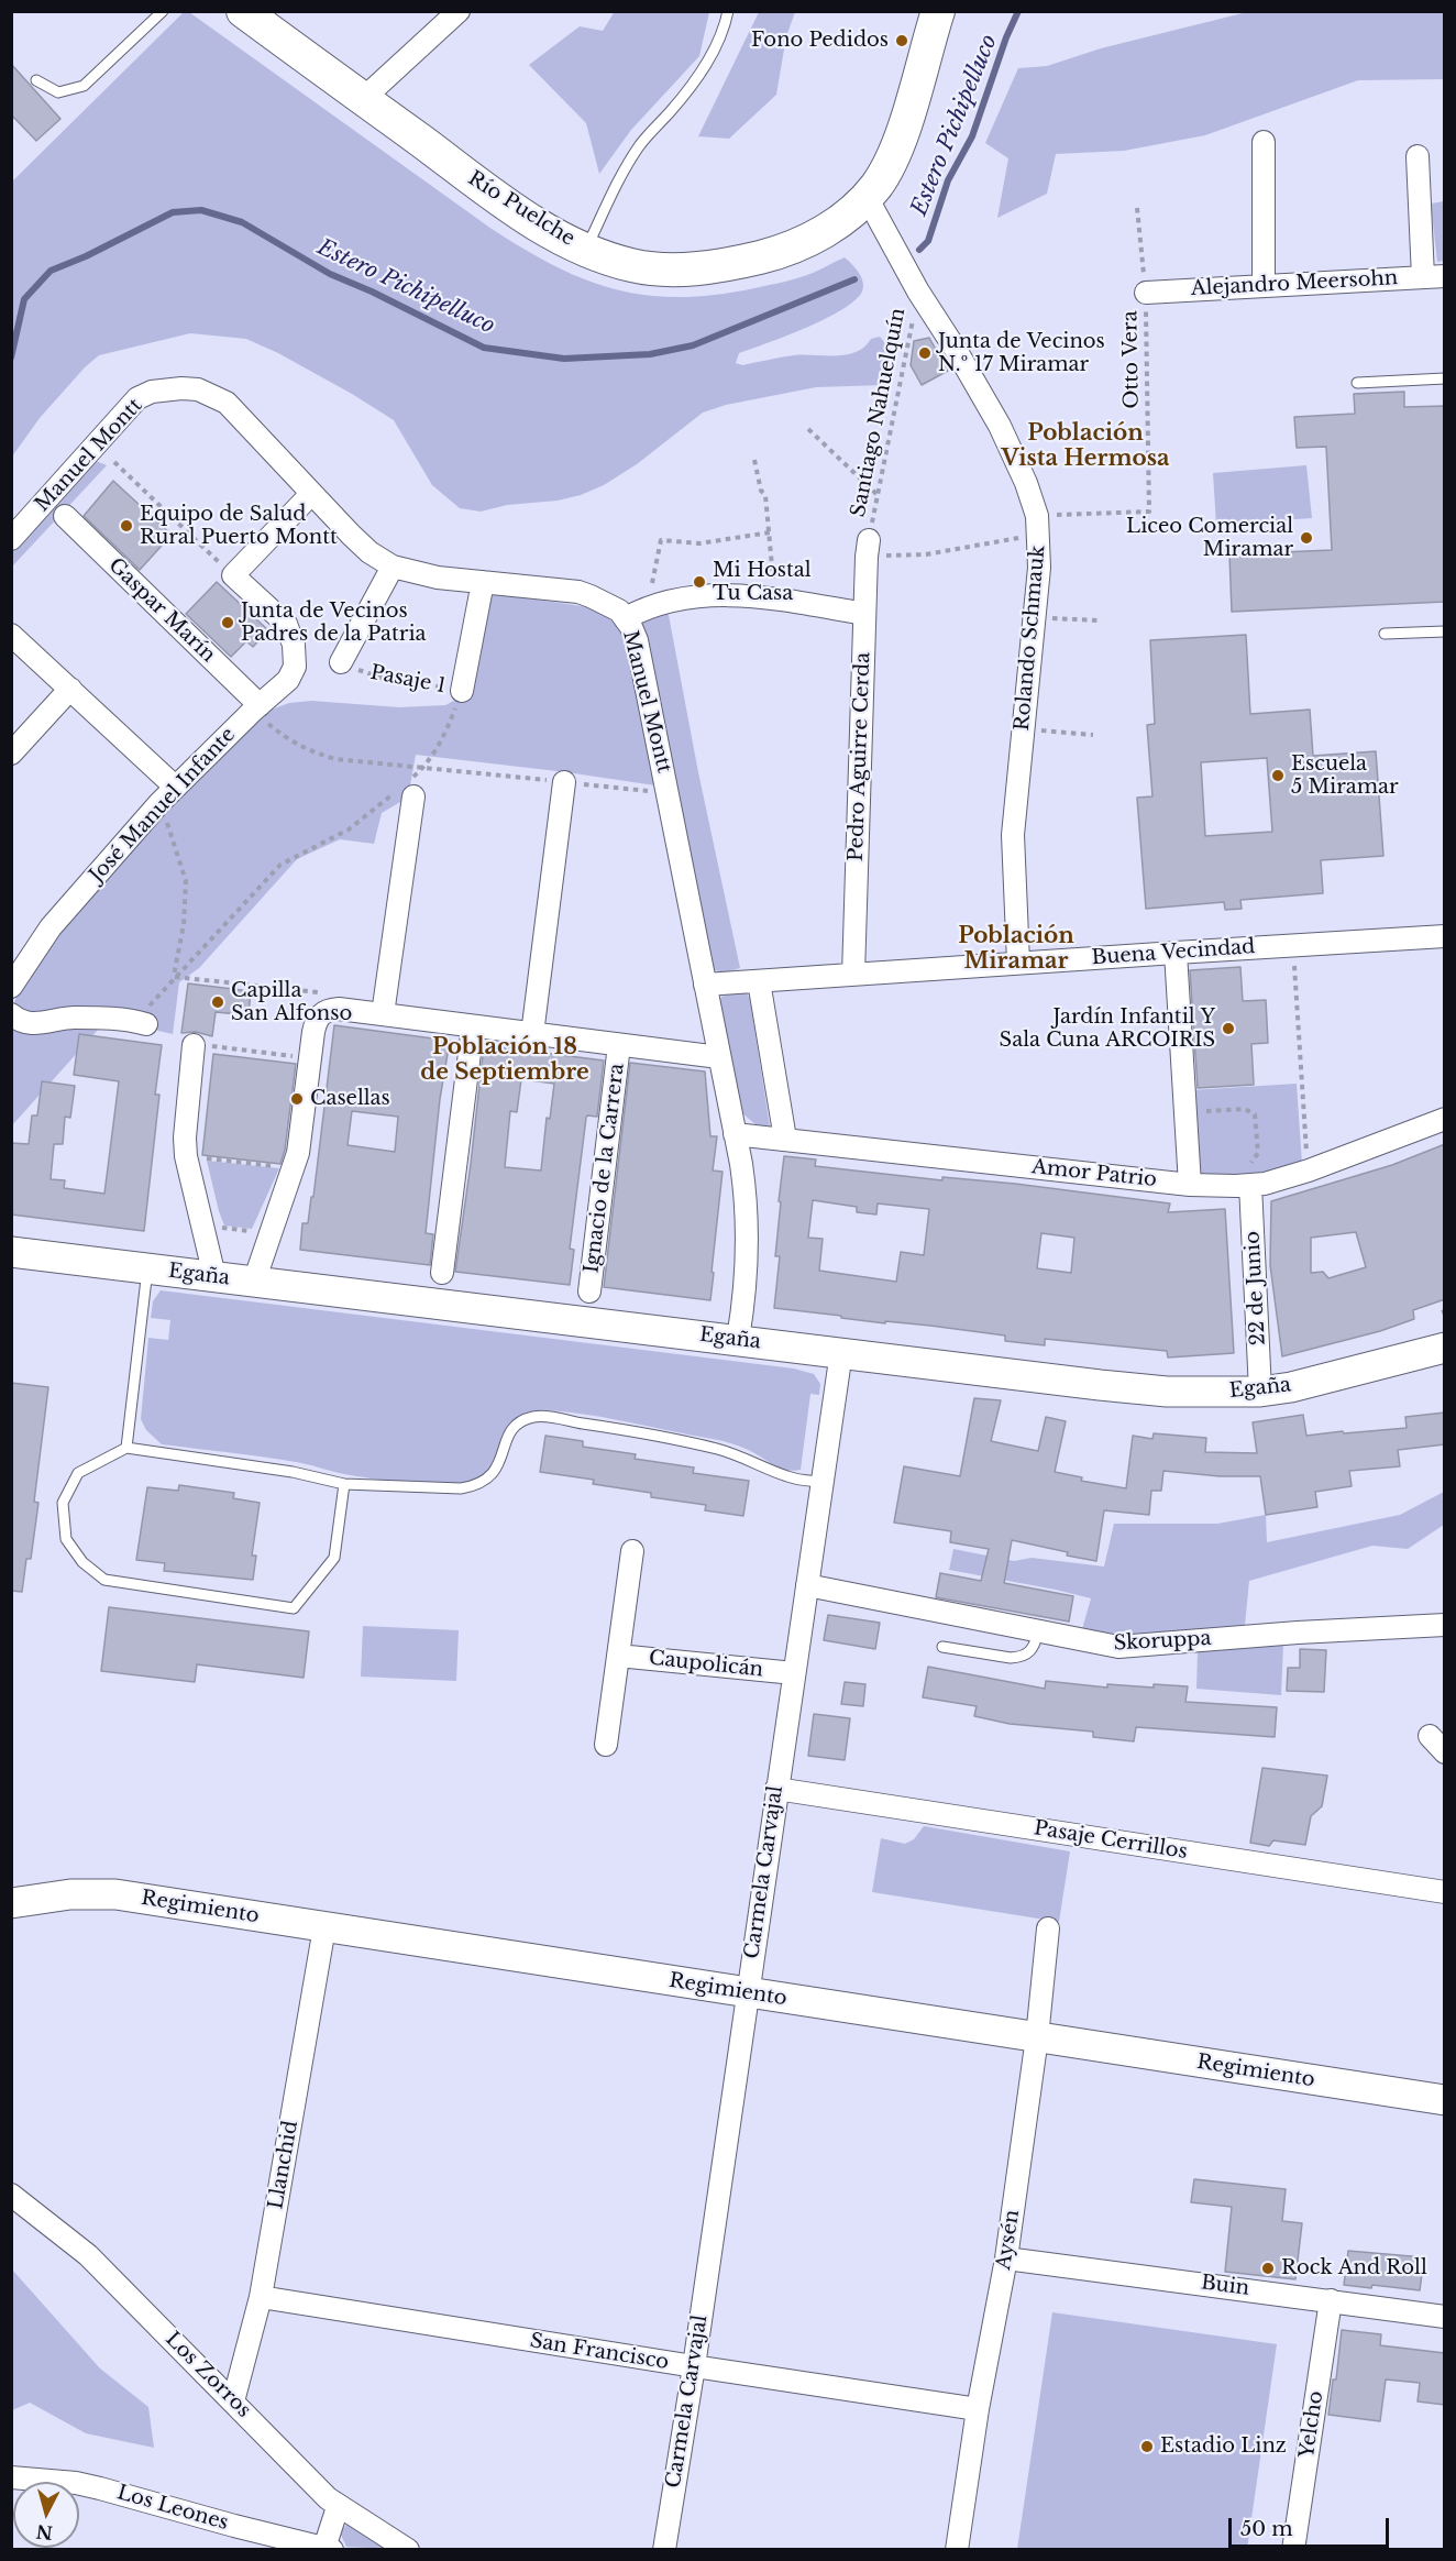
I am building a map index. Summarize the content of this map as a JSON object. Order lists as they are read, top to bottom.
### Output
{
  "streets": {
    "main road": ["Río Puelche", "Egaña", "Regimiento"],
    "street": [
      "Alejandro Meersohn",
      "Manuel Montt",
      "Gaspar Marín",
      "Rolando Schmauk",
      "Pedro Aguirre Cerda",
      "José Manuel Infante",
      "Buena Vecindad",
      "Ignacio de la Carrera",
      "Amor Patrio",
      "22 de Junio",
      "Skoruppa",
      "Caupolicán",
      "Pasaje Cerrillos",
      "Carmela Carvajal",
      "Llanchid",
      "Aysén",
      "Buin",
      "San Francisco",
      "Los Zorros",
      "Yelcho",
      "Los Leones"
    ],
    "path": ["Otto Vera", "Santiago Nahuelquín", "Pasaje 1"]
  },
  "crossings": [
    ["Río Puelche", "Rolando Schmauk"],
    ["Alejandro Meersohn", "Otto Vera"],
    ["Otto Vera", "Rolando Schmauk"],
    ["Santiago Nahuelquín", "Rolando Schmauk"],
    ["Santiago Nahuelquín", "Pedro Aguirre Cerda"],
    ["Manuel Montt", "Buena Vecindad"],
    ["Manuel Montt", "Amor Patrio"],
    ["Manuel Montt", "Egaña"],
    ["Gaspar Marín", "José Manuel Infante"],
    ["Rolando Schmauk", "Buena Vecindad"],
    ["Pedro Aguirre Cerda", "Buena Vecindad"],
    ["Amor Patrio", "22 de Junio"],
    ["Egaña", "22 de Junio"],
    ["Egaña", "Carmela Carvajal"],
    ["Skoruppa", "Carmela Carvajal"],
    ["Caupolicán", "Carmela Carvajal"],
    ["Pasaje Cerrillos", "Carmela Carvajal"],
    ["Carmela Carvajal", "Regimiento"],
    ["Carmela Carvajal", "San Francisco"],
    ["Regimiento", "Llanchid"],
    ["Regimiento", "Aysén"],
    ["Llanchid", "San Francisco"],
    ["Llanchid", "Los Zorros"],
    ["Aysén", "Buin"],
    ["Aysén", "San Francisco"],
    ["Buin", "Yelcho"]
  ],
  "districts": ["Población Vista Hermosa", "Población Miramar", "Población 18 de Septiembre"],
  "water": ["Estero Pichipelluco"],
  "places": [
    "Fono Pedidos",
    "Junta de Vecinos N.º 17 Miramar",
    "Equipo de Salud Rural Puerto Montt",
    "Liceo Comercial Miramar",
    "Mi Hostal Tu Casa",
    "Junta de Vecinos Padres de la Patria",
    "Escuela 5 Miramar",
    "Capilla San Alfonso",
    "Jardín Infantil Y Sala Cuna ARCOIRIS",
    "Casellas",
    "Rock And Roll",
    "Estadio Linz"
  ],
  "scale_bar": "50 m",
  "north": "bottom"
}
